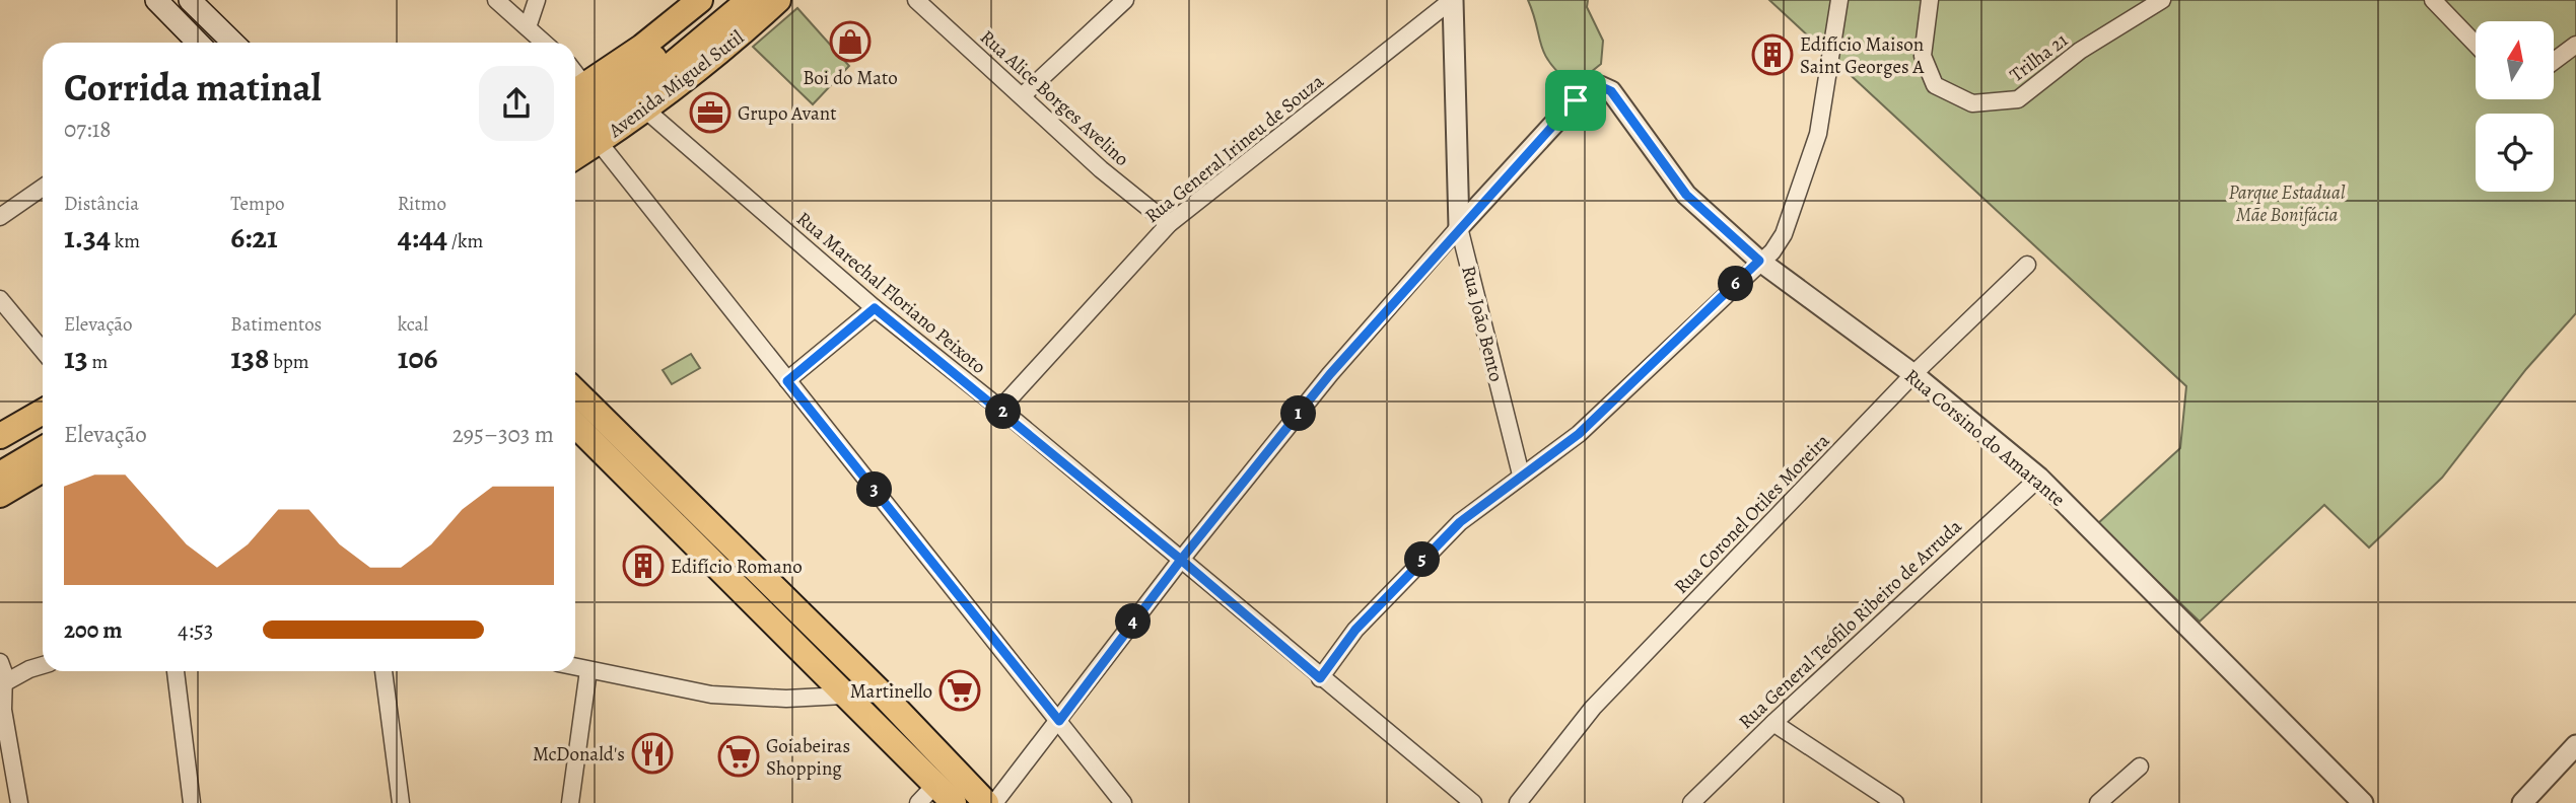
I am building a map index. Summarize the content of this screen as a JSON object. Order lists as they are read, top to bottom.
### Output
{
  "streets": {
    "main road": ["Avenida Miguel Sutil"],
    "street": [
      "Trilha 21",
      "Rua Alice Borges Avelino",
      "Rua General Irineu de Souza",
      "Rua Marechal Floriano Peixoto",
      "Rua João Bento",
      "Rua Corsino do Amarante",
      "Rua Coronel Otiles Moreira",
      "Rua General Teófilo Ribeiro de Arruda"
    ]
  },
  "crossings": [
    ["Avenida Miguel Sutil", "Rua Marechal Floriano Peixoto"],
    ["Rua Alice Borges Avelino", "Rua General Irineu de Souza"],
    ["Rua General Irineu de Souza", "Rua Marechal Floriano Peixoto"],
    ["Rua General Irineu de Souza", "Rua João Bento"],
    ["Rua João Bento", "Rua Corsino do Amarante"],
    ["Rua Corsino do Amarante", "Rua Coronel Otiles Moreira"],
    ["Rua Corsino do Amarante", "Rua General Teófilo Ribeiro de Arruda"]
  ],
  "parks": ["Parque Estadual Mãe Bonifácia"],
  "places": {
    "shop": ["Boi do Mato"],
    "building": ["Edifício Maison Saint Georges A", "Edifício Romano"],
    "office": ["Grupo Avant"],
    "supermarket": ["Martinello", "Goiabeiras Shopping"],
    "restaurant": ["McDonald's"]
  },
  "north": "top",
  "page": {
    "heading": ["Corrida matinal", "07:18"],
    "stats": [
      ["Distância", "1.34 km"],
      ["Tempo", "6:21"],
      ["Ritmo", "4:44 /km"],
      ["Elevação", "13 m"],
      ["Batimentos", "138 bpm"],
      ["kcal", "106"]
    ],
    "pins": [
      "6",
      "2",
      "1",
      "3",
      "5",
      "4"
    ],
    "chart": ["Elevação", "295–303 m"],
    "list": [
      {
        "name": "200 m",
        "note": "4:53"
      }
    ]
  }
}
